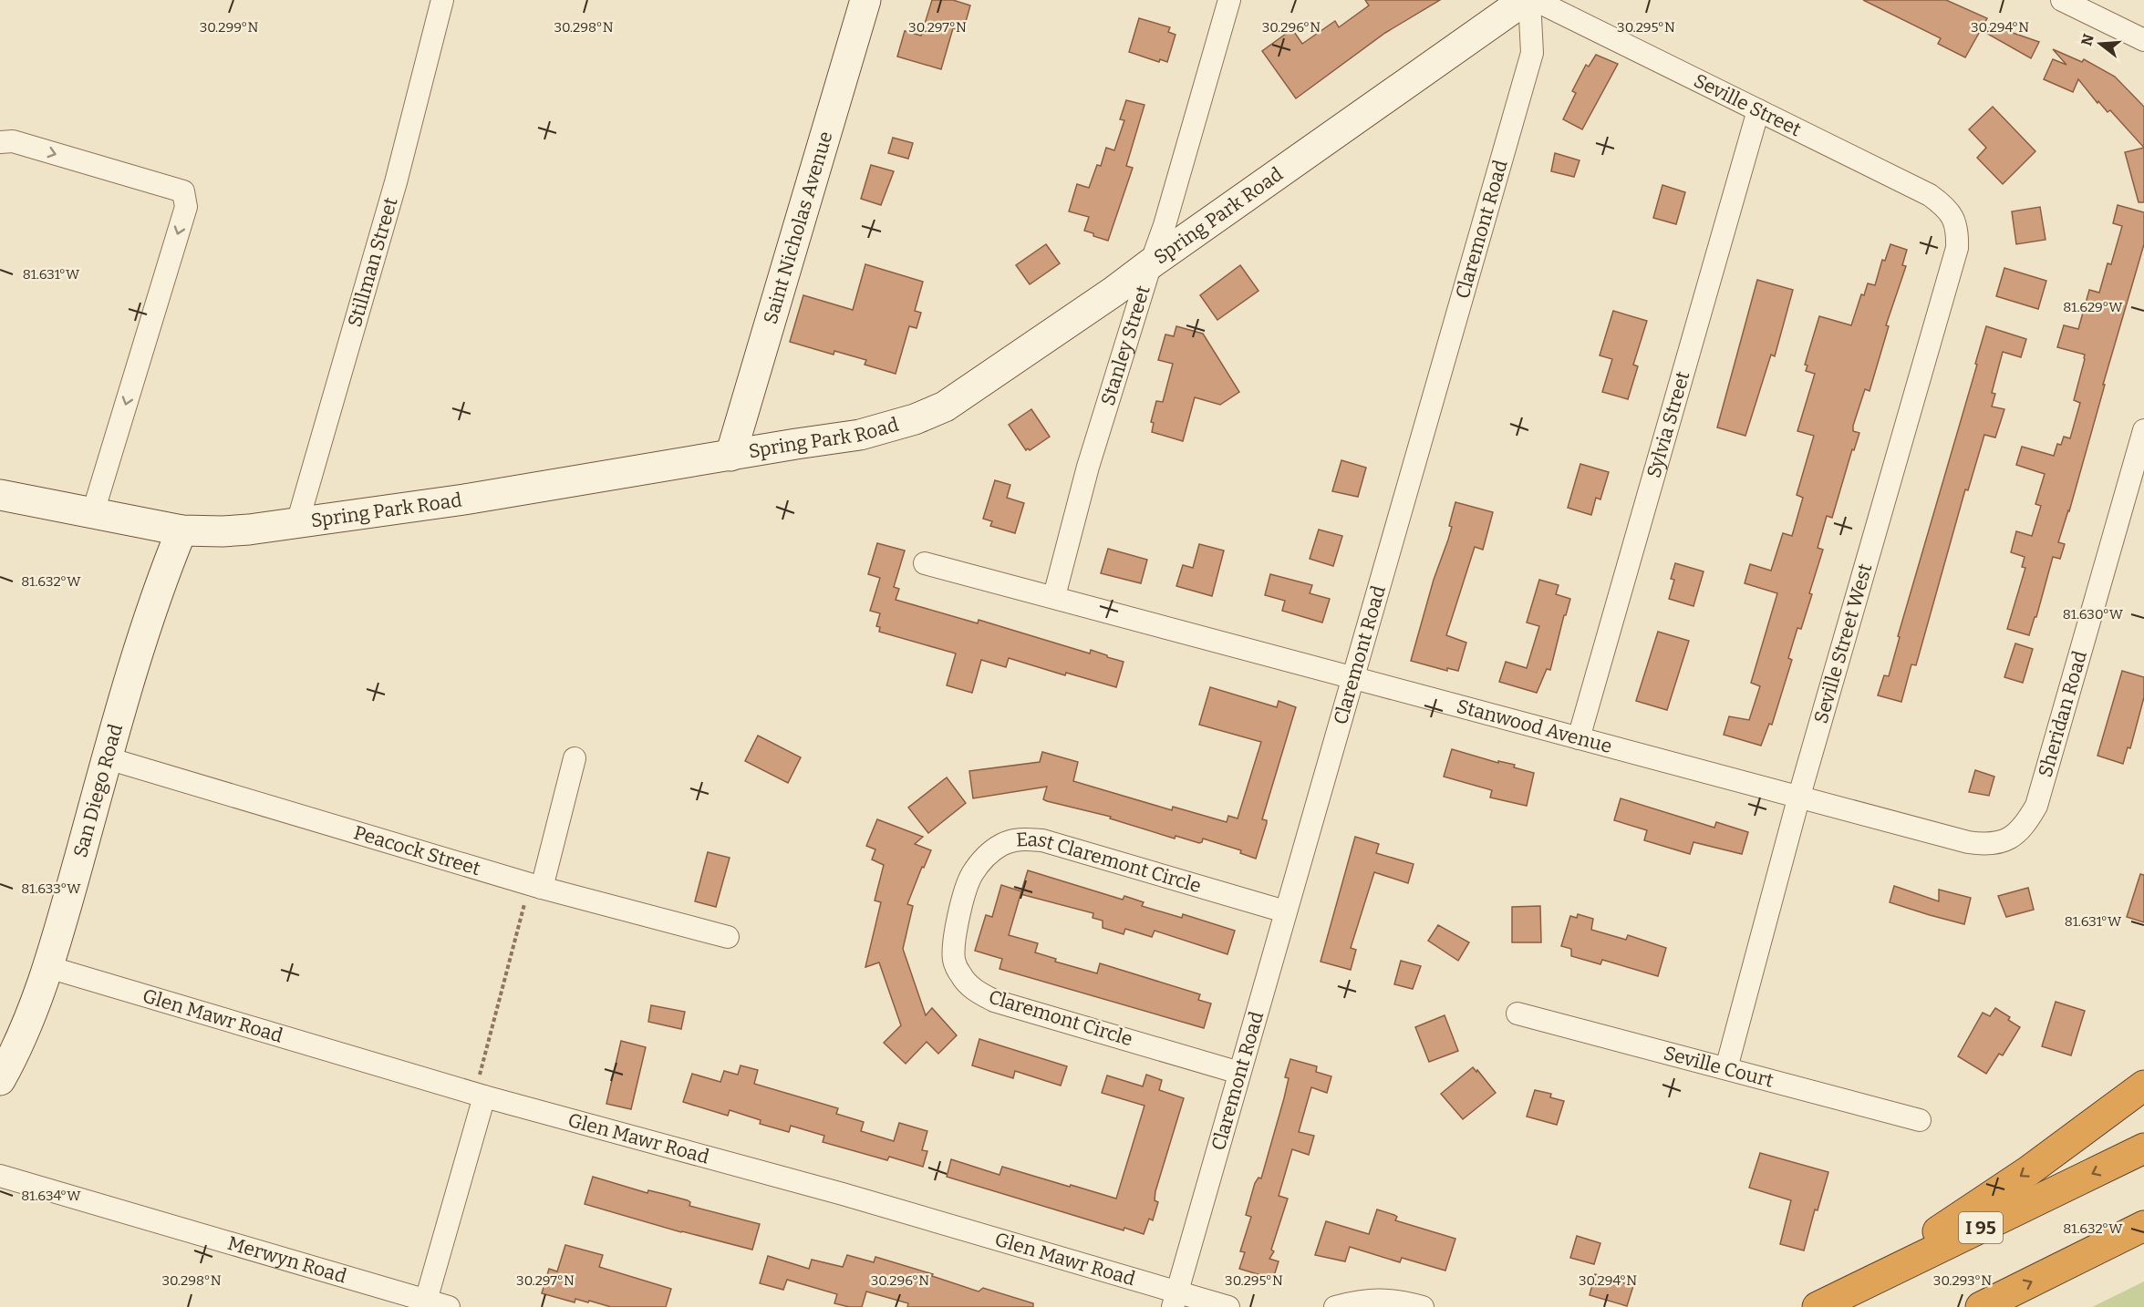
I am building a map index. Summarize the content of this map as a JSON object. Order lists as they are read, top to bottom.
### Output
{
  "streets": {
    "highway": ["I 95"],
    "main road": ["Spring Park Road", "Saint Nicholas Avenue", "San Diego Road"],
    "street": [
      "Seville Street",
      "Claremont Road",
      "Stillman Street",
      "Stanley Street",
      "Sylvia Street",
      "Seville Street West",
      "Sheridan Road",
      "Stanwood Avenue",
      "Peacock Street",
      "East Claremont Circle",
      "Glen Mawr Road",
      "Claremont Circle",
      "Seville Court",
      "Merwyn Road"
    ]
  },
  "crossings": [
    ["Seville Street", "Sylvia Street"],
    ["Seville Street", "Seville Street West"],
    ["Spring Park Road", "Saint Nicholas Avenue"],
    ["Spring Park Road", "Stillman Street"],
    ["Spring Park Road", "Stanley Street"],
    ["Spring Park Road", "San Diego Road"],
    ["Claremont Road", "Stanwood Avenue"],
    ["Claremont Road", "East Claremont Circle"],
    ["Claremont Road", "Glen Mawr Road"],
    ["Claremont Road", "Claremont Circle"],
    ["Stanley Street", "Stanwood Avenue"],
    ["Sylvia Street", "Stanwood Avenue"],
    ["Seville Street West", "Stanwood Avenue"],
    ["Seville Street West", "Seville Court"],
    ["Sheridan Road", "Stanwood Avenue"],
    ["San Diego Road", "Peacock Street"],
    ["San Diego Road", "Glen Mawr Road"],
    ["East Claremont Circle", "Claremont Circle"]
  ],
  "north": "left",
  "coordinates": [
    "30.299°N",
    "30.298°N",
    "30.297°N",
    "30.296°N",
    "30.295°N",
    "30.294°N",
    "81.631°W",
    "81.629°W",
    "81.632°W",
    "81.630°W",
    "81.633°W",
    "81.634°W",
    "30.293°N"
  ]
}
